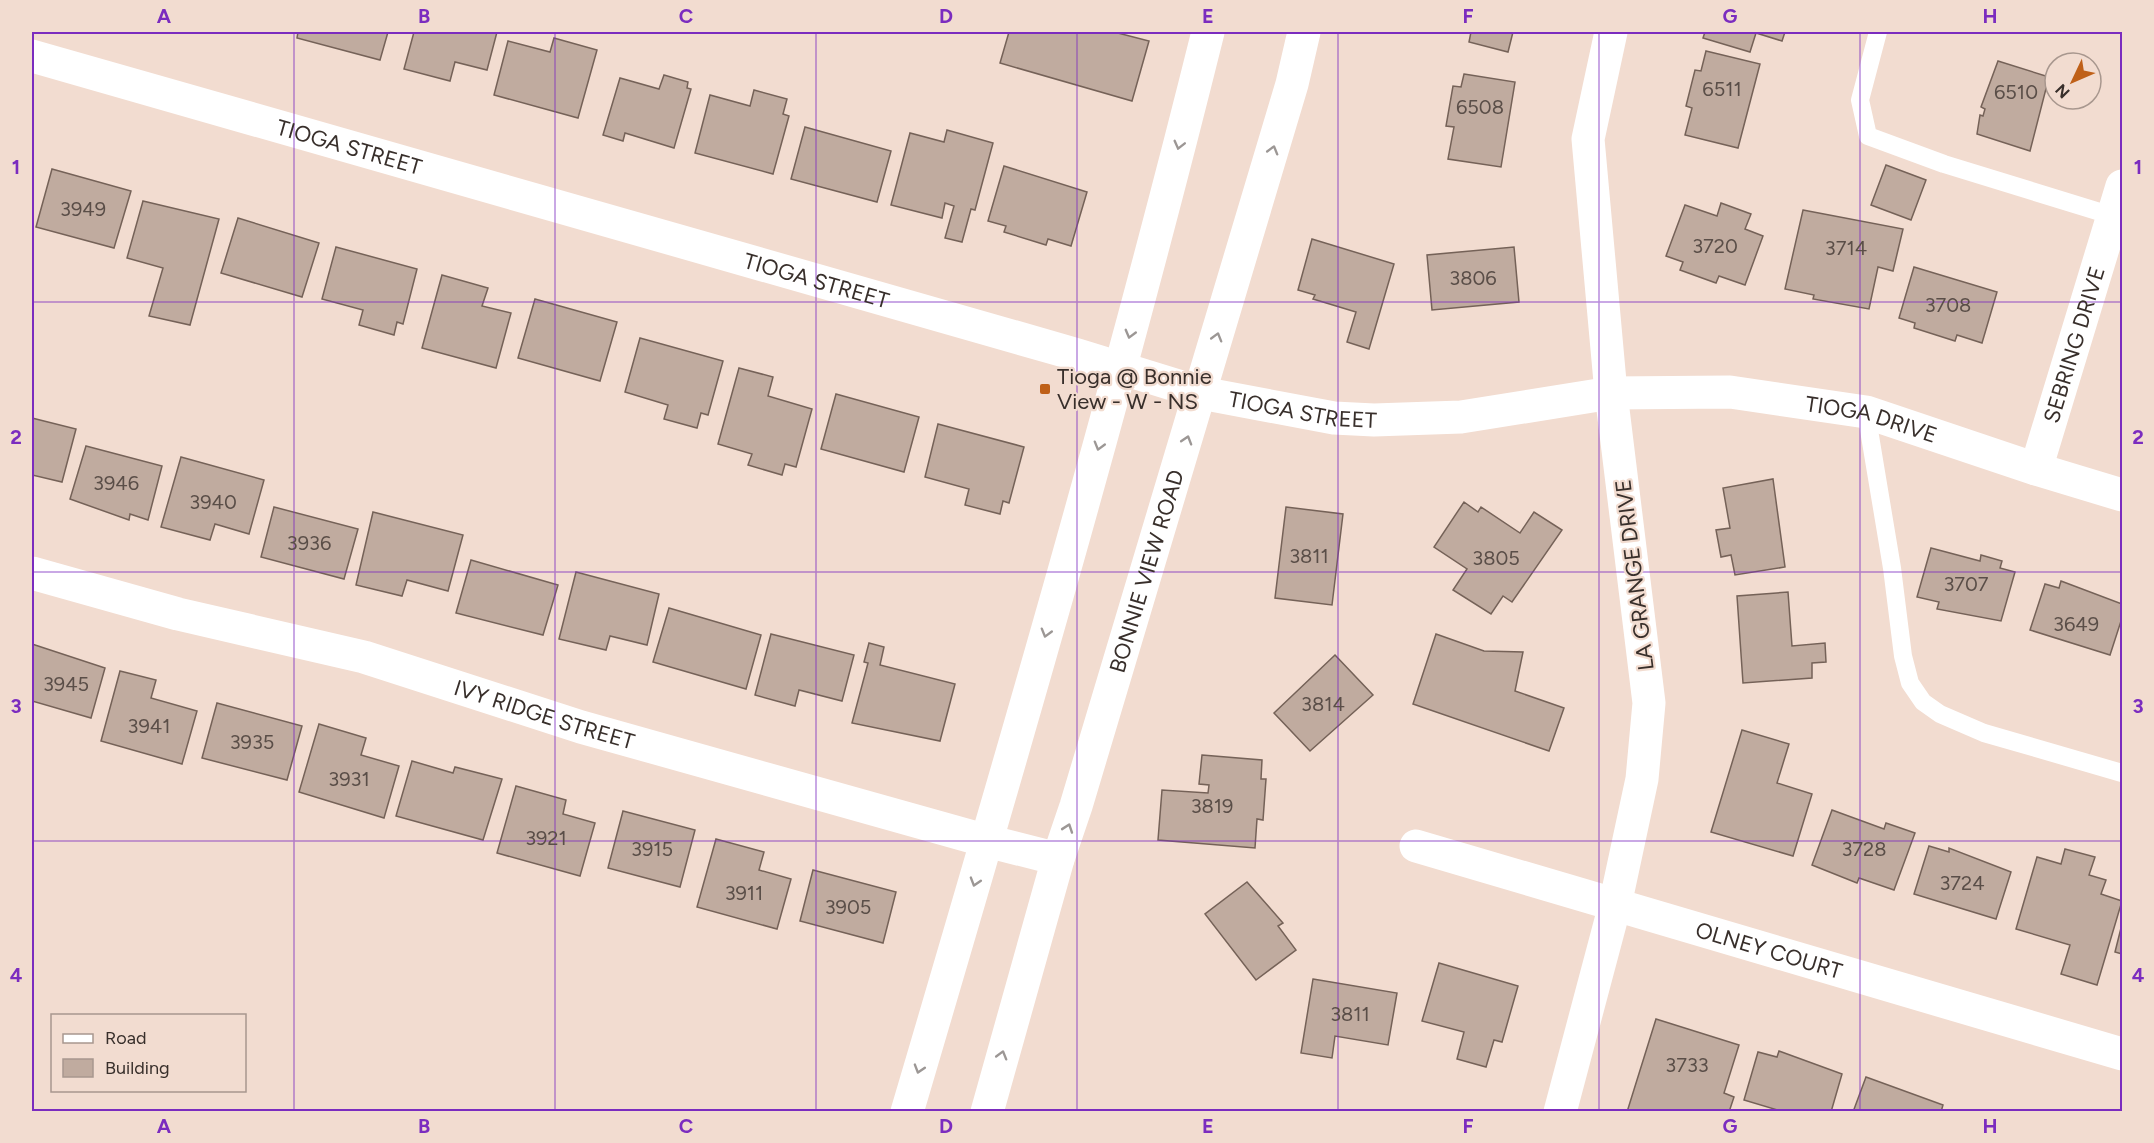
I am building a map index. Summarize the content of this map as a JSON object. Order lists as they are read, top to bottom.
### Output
{
  "streets": {
    "street": [
      "TIOGA STREET",
      "SEBRING DRIVE",
      "TIOGA DRIVE",
      "BONNIE VIEW ROAD",
      "LA GRANGE DRIVE",
      "IVY RIDGE STREET",
      "OLNEY COURT"
    ]
  },
  "crossings": [
    ["TIOGA STREET", "TIOGA DRIVE"],
    ["TIOGA STREET", "BONNIE VIEW ROAD"],
    ["TIOGA STREET", "LA GRANGE DRIVE"],
    ["SEBRING DRIVE", "TIOGA DRIVE"],
    ["TIOGA DRIVE", "LA GRANGE DRIVE"],
    ["BONNIE VIEW ROAD", "IVY RIDGE STREET"],
    ["LA GRANGE DRIVE", "OLNEY COURT"]
  ],
  "places": {
    "transit": ["Tioga @ Bonnie View - W - NS"]
  },
  "house_numbers": [
    "6511",
    "6510",
    "6508",
    "3949",
    "3720",
    "3714",
    "3806",
    "3708",
    "3946",
    "3940",
    "3936",
    "3811",
    "3805",
    "3707",
    "3649",
    "3945",
    "3814",
    "3941",
    "3935",
    "3931",
    "3819",
    "3921",
    "3915",
    "3728",
    "3724",
    "3911",
    "3905",
    "3811",
    "3733"
  ],
  "legend": ["Road", "Building"],
  "north": "bottom left",
  "grid": {
    "columns": [
      "A",
      "B",
      "C",
      "D",
      "E",
      "F",
      "G",
      "H"
    ],
    "rows": [
      "1",
      "2",
      "3",
      "4"
    ]
  }
}
